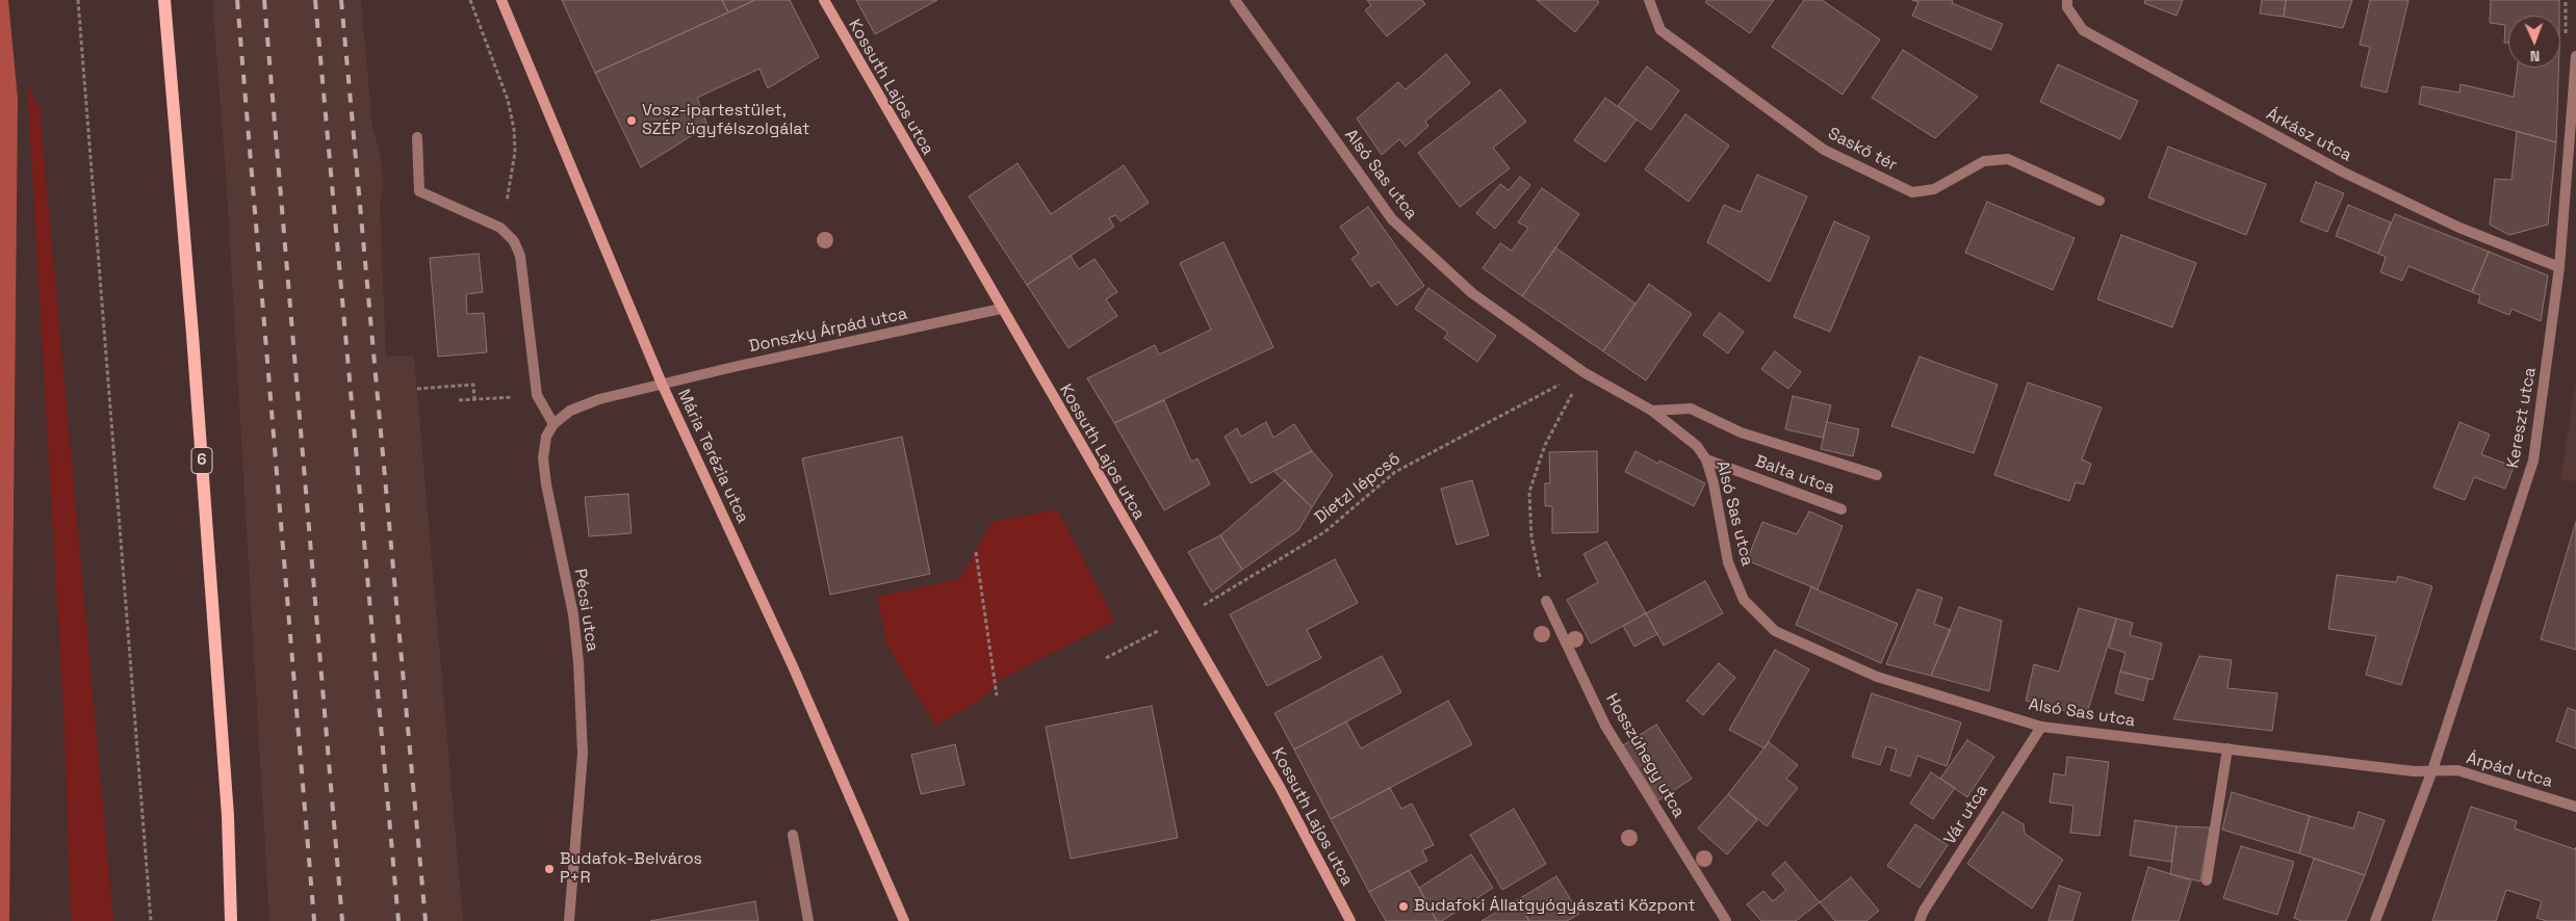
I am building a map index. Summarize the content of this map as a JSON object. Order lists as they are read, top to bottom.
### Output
{
  "streets": {
    "main road": ["Kossuth Lajos utca", "Mária Terézia utca", "6"],
    "street": [
      "Árkász utca",
      "Saskő tér",
      "Alsó Sas utca",
      "Donszky Árpád utca",
      "Kereszt utca",
      "Balta utca",
      "Pécsi utca",
      "Hosszúhegy utca",
      "Árpád utca",
      "Vár utca"
    ],
    "path": ["Dietzl lépcső"]
  },
  "crossings": [
    ["Kossuth Lajos utca", "Donszky Árpád utca"],
    ["Kossuth Lajos utca", "Dietzl lépcső"],
    ["Árkász utca", "Kereszt utca"],
    ["Alsó Sas utca", "Kereszt utca"],
    ["Alsó Sas utca", "Balta utca"],
    ["Alsó Sas utca", "Dietzl lépcső"],
    ["Alsó Sas utca", "Árpád utca"],
    ["Alsó Sas utca", "Vár utca"],
    ["Donszky Árpád utca", "Mária Terézia utca"],
    ["Kereszt utca", "Árpád utca"]
  ],
  "places": ["Vosz-ipartestület, SZÉP ügyfélszolgálat", "Budafok-Belváros P+R", "Budafoki Állatgyógyászati Központ"],
  "north": "bottom"
}
